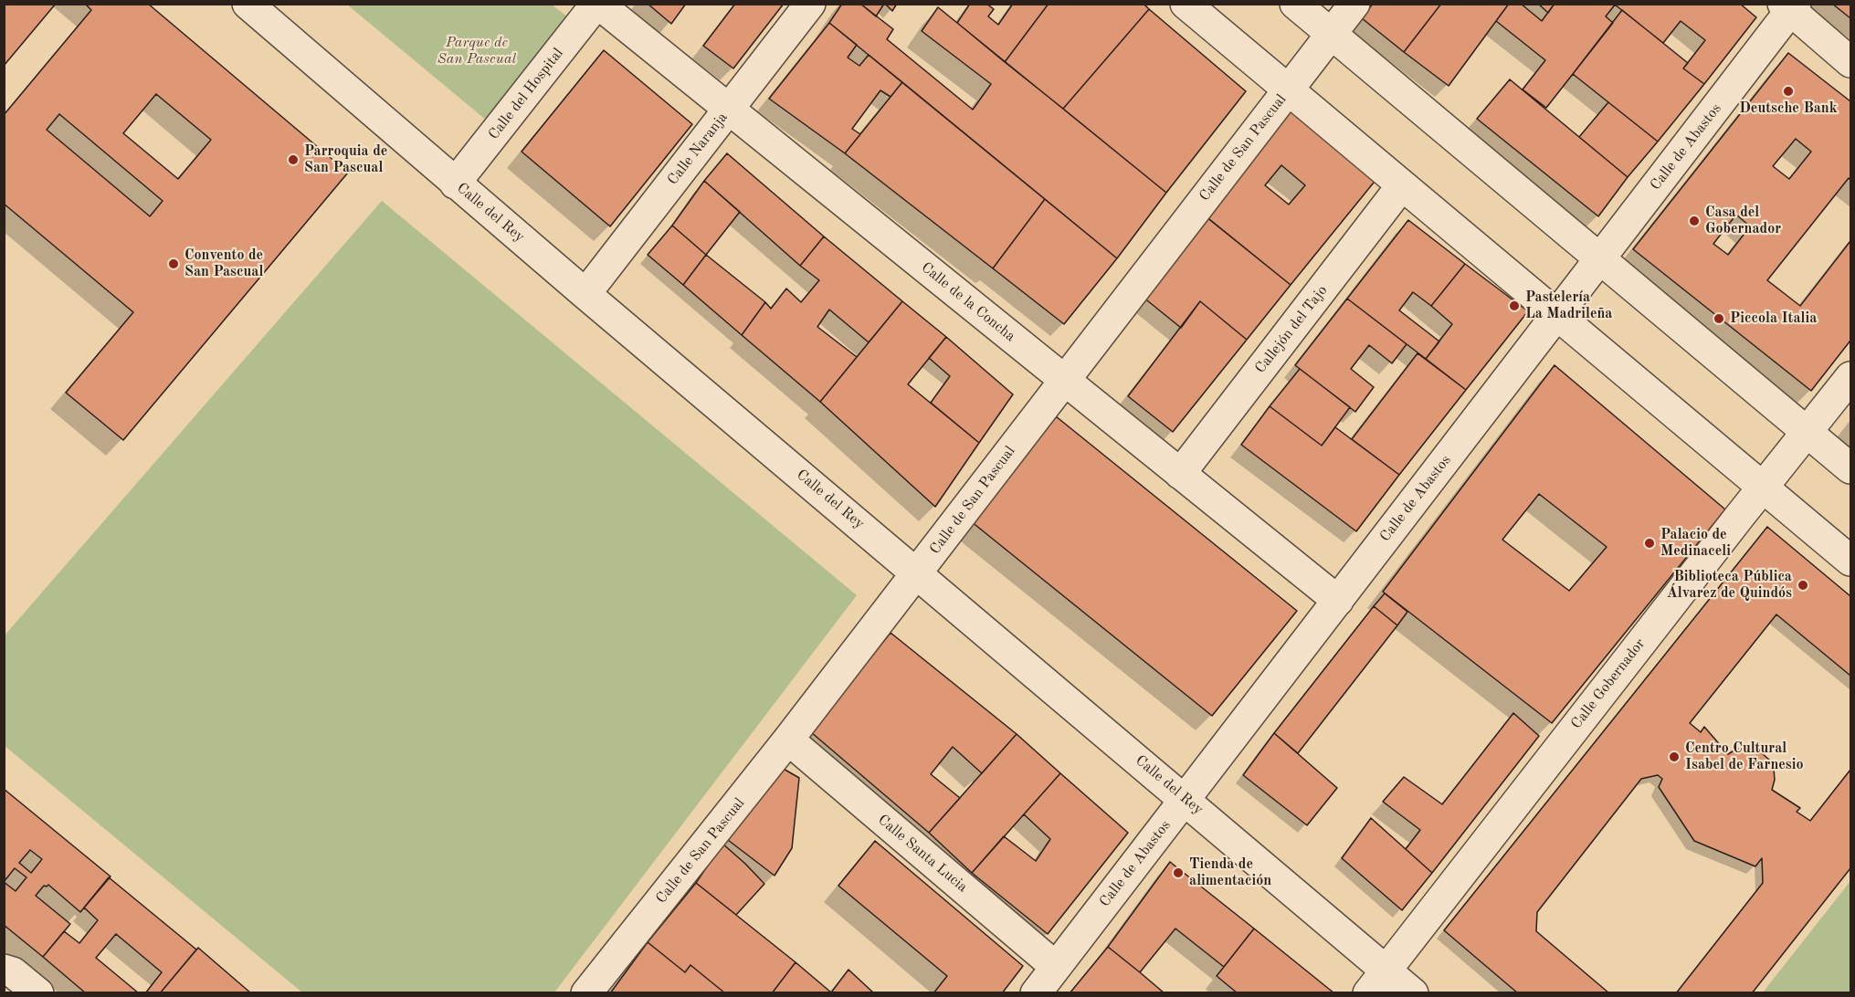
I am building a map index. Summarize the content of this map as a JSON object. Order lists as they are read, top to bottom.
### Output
{
  "streets": {
    "street": [
      "Calle del Hospital",
      "Calle de Abastos",
      "Calle de San Pascual",
      "Calle Naranja",
      "Calle del Rey",
      "Calle de la Concha",
      "Callejón del Tajo",
      "Calle Gobernador",
      "Calle Santa Lucia"
    ]
  },
  "crossings": [
    ["Calle del Hospital", "Calle del Rey"],
    ["Calle del Hospital", "Calle de la Concha"],
    ["Calle de Abastos", "Calle del Rey"],
    ["Calle de Abastos", "Calle de la Concha"],
    ["Calle de Abastos", "Calle Santa Lucia"],
    ["Calle de San Pascual", "Calle del Rey"],
    ["Calle de San Pascual", "Calle de la Concha"],
    ["Calle de San Pascual", "Calle Santa Lucia"],
    ["Calle Naranja", "Calle del Rey"],
    ["Calle Naranja", "Calle de la Concha"],
    ["Calle del Rey", "Calle Gobernador"],
    ["Calle de la Concha", "Callejón del Tajo"]
  ],
  "parks": ["Parque de San Pascual"],
  "places": [
    "Deutsche Bank",
    "Parroquia de San Pascual",
    "Casa del Gobernador",
    "Convento de San Pascual",
    "Pastelería La Madrileña",
    "Piccola Italia",
    "Palacio de Medinaceli",
    "Biblioteca Pública Álvarez de Quindós",
    "Centro Cultural Isabel de Farnesio",
    "Tienda de alimentación"
  ]
}
